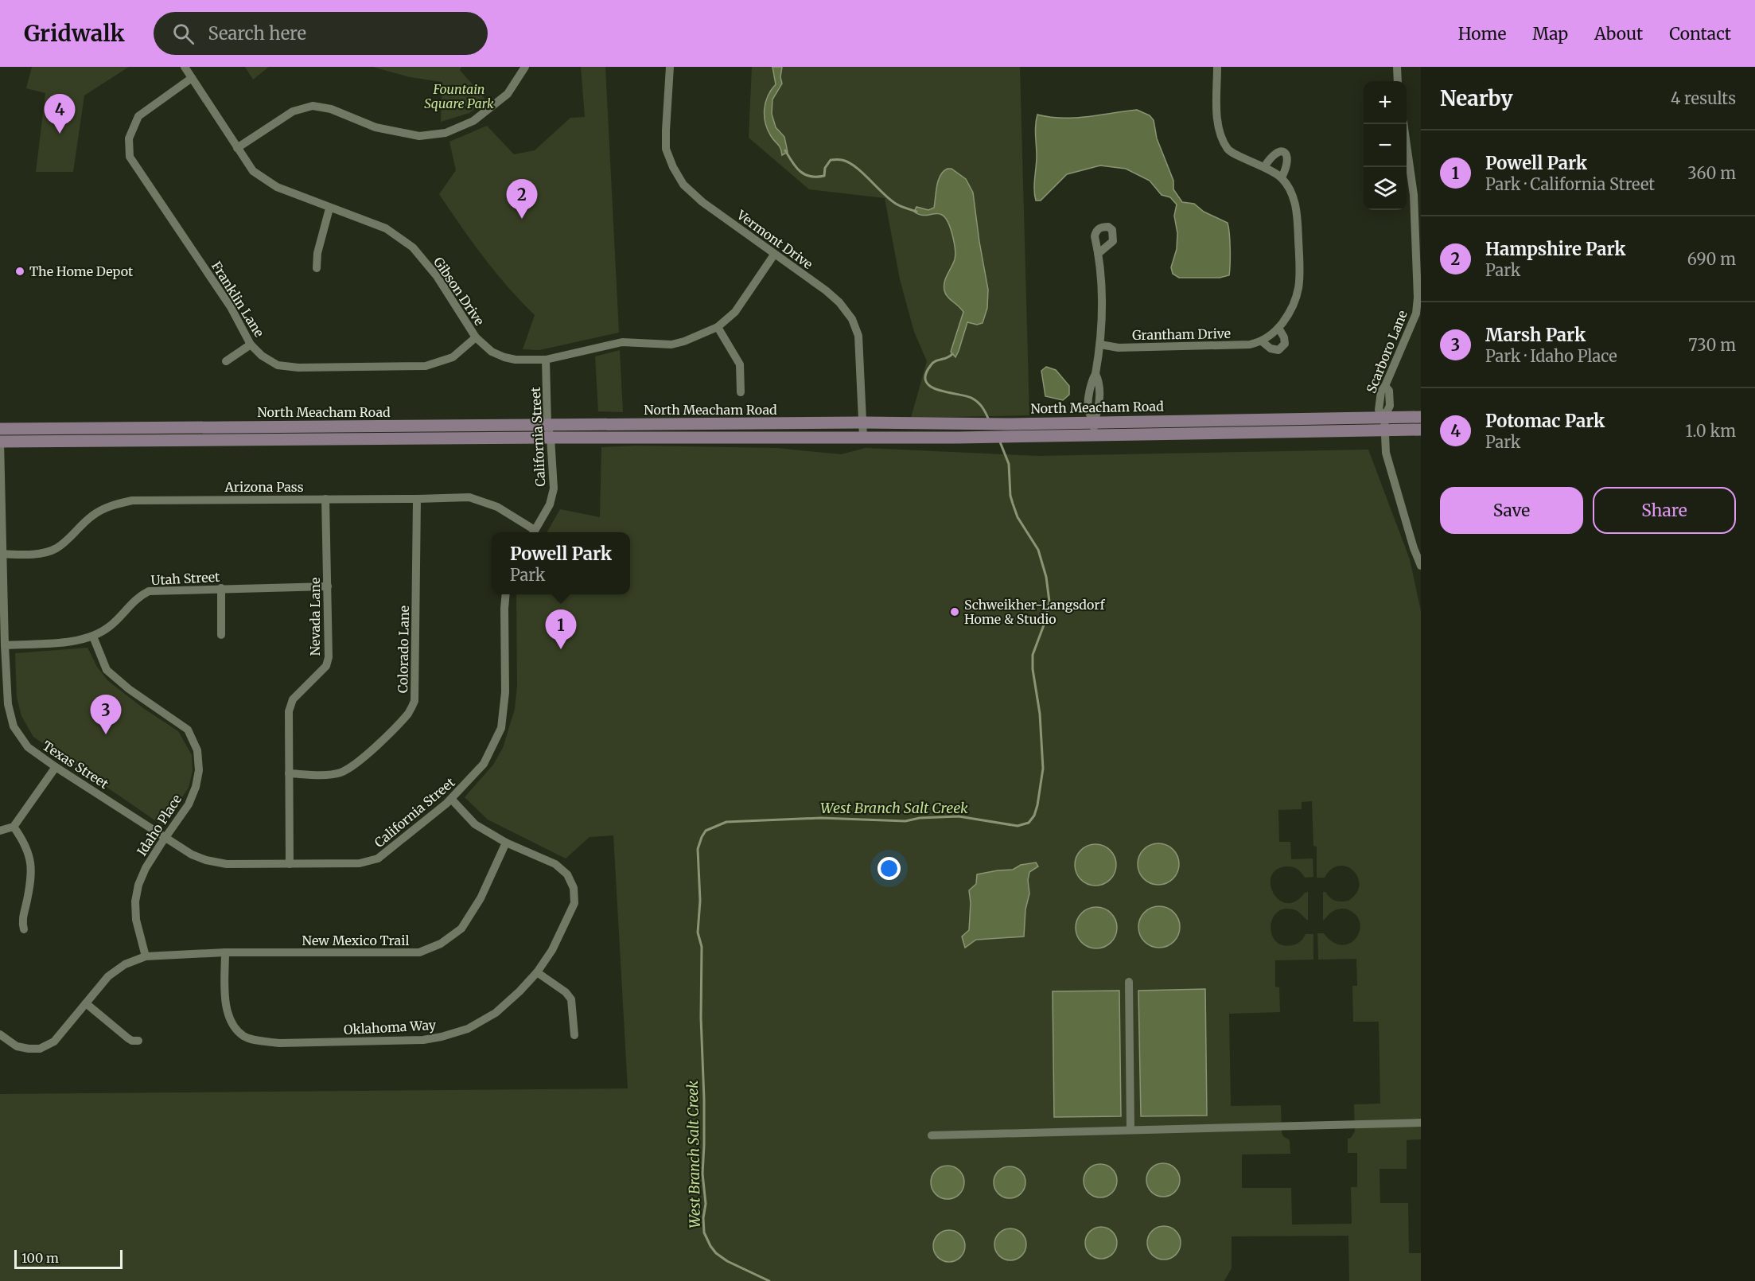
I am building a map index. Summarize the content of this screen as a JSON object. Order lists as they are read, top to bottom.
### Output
{
  "streets": {
    "main road": ["North Meacham Road"],
    "street": [
      "Vermont Drive",
      "Gibson Drive",
      "Franklin Lane",
      "Grantham Drive",
      "Scarboro Lane",
      "California Street",
      "Arizona Pass",
      "Utah Street",
      "Nevada Lane",
      "Colorado Lane",
      "Texas Street",
      "Idaho Place",
      "New Mexico Trail",
      "Oklahoma Way"
    ]
  },
  "crossings": [
    ["Vermont Drive", "Gibson Drive"],
    ["Vermont Drive", "North Meacham Road"],
    ["Gibson Drive", "Franklin Lane"],
    ["Gibson Drive", "California Street"],
    ["Scarboro Lane", "North Meacham Road"],
    ["North Meacham Road", "California Street"],
    ["North Meacham Road", "Texas Street"],
    ["California Street", "Nevada Lane"],
    ["California Street", "Texas Street"],
    ["Arizona Pass", "Nevada Lane"],
    ["Arizona Pass", "Colorado Lane"],
    ["Arizona Pass", "Texas Street"],
    ["Utah Street", "Nevada Lane"],
    ["Utah Street", "Texas Street"],
    ["Utah Street", "Idaho Place"],
    ["Nevada Lane", "Colorado Lane"],
    ["Nevada Lane", "Texas Street"],
    ["Texas Street", "Idaho Place"],
    ["Idaho Place", "New Mexico Trail"],
    ["New Mexico Trail", "Oklahoma Way"]
  ],
  "water": ["West Branch Salt Creek"],
  "parks": ["Fountain Square Park"],
  "places": ["The Home Depot", "Schweikher-Langsdorf Home & Studio"],
  "scale_bar": "100 m",
  "page": {
    "header": "Gridwalk",
    "search": "Search here",
    "nav": [
      "Home",
      "Map",
      "About",
      "Contact"
    ],
    "heading": ["Nearby", "4 results"],
    "map_buttons": ["+", "−"],
    "pins": [
      "4",
      "2",
      "1",
      "3"
    ],
    "list": [
      {
        "mark": "1",
        "name": "Powell Park",
        "note": "Park · California Street",
        "value": "360 m"
      },
      {
        "mark": "2",
        "name": "Hampshire Park",
        "note": "Park",
        "value": "690 m"
      },
      {
        "mark": "3",
        "name": "Marsh Park",
        "note": "Park · Idaho Place",
        "value": "730 m"
      },
      {
        "mark": "4",
        "name": "Potomac Park",
        "note": "Park",
        "value": "1.0 km"
      }
    ],
    "buttons": ["Save", "Share"],
    "popup": ["Powell Park", "Park"],
    "scale": "100 m"
  }
}
